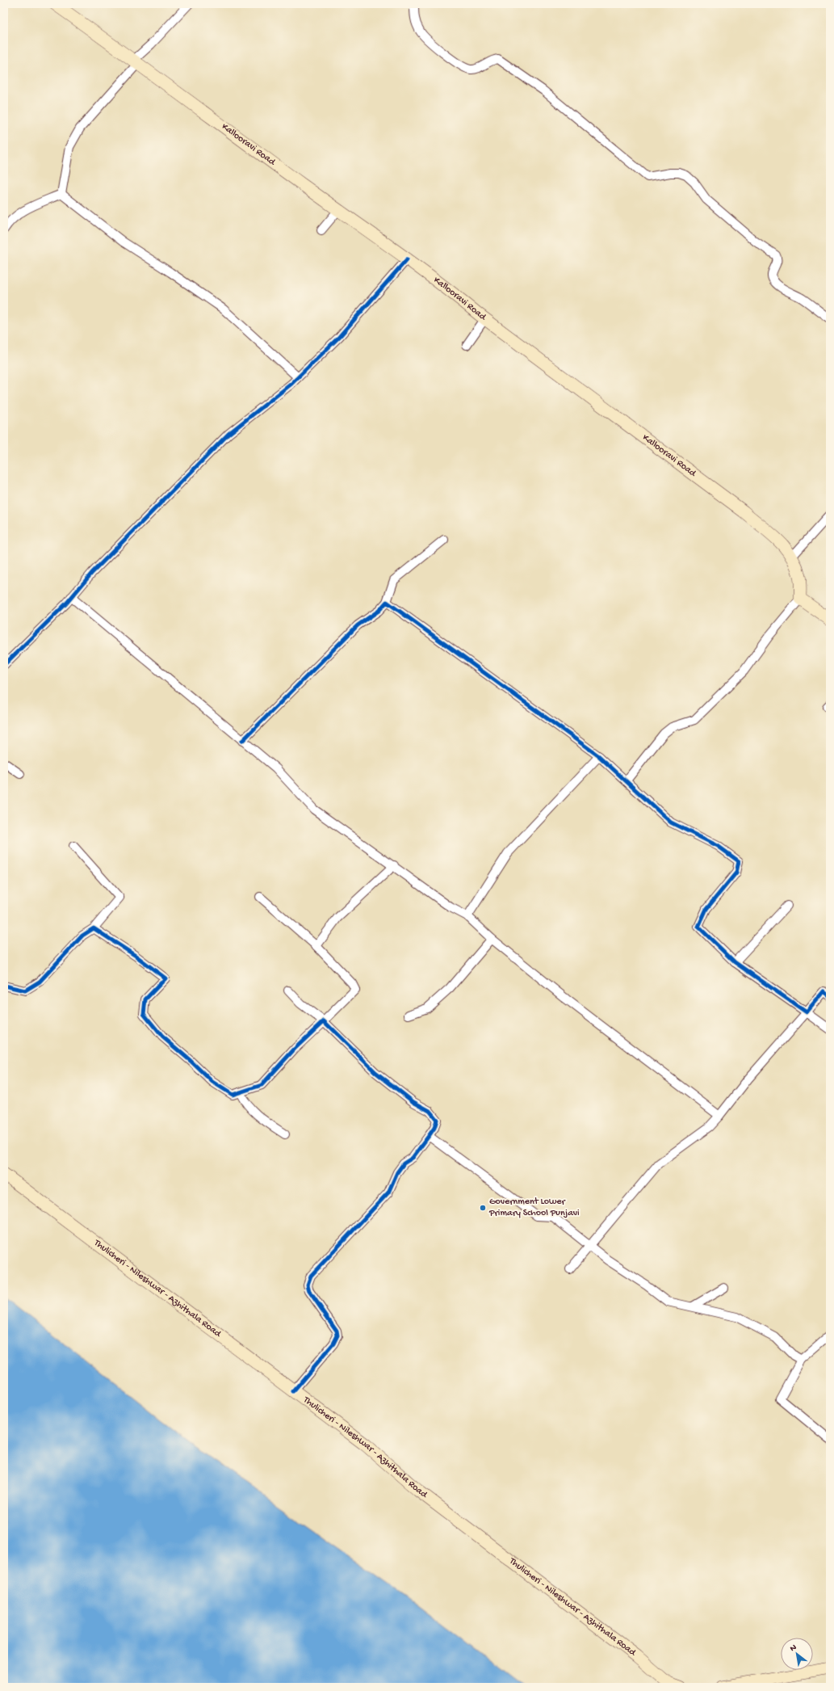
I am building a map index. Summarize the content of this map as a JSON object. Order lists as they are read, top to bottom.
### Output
{
  "streets": {
    "main road": ["Kallooravi Road", "Thulicheri - Nileshwar - Azhithala Road"]
  },
  "places": ["Government Lower Primary School Punjavi"],
  "north": "top left"
}
